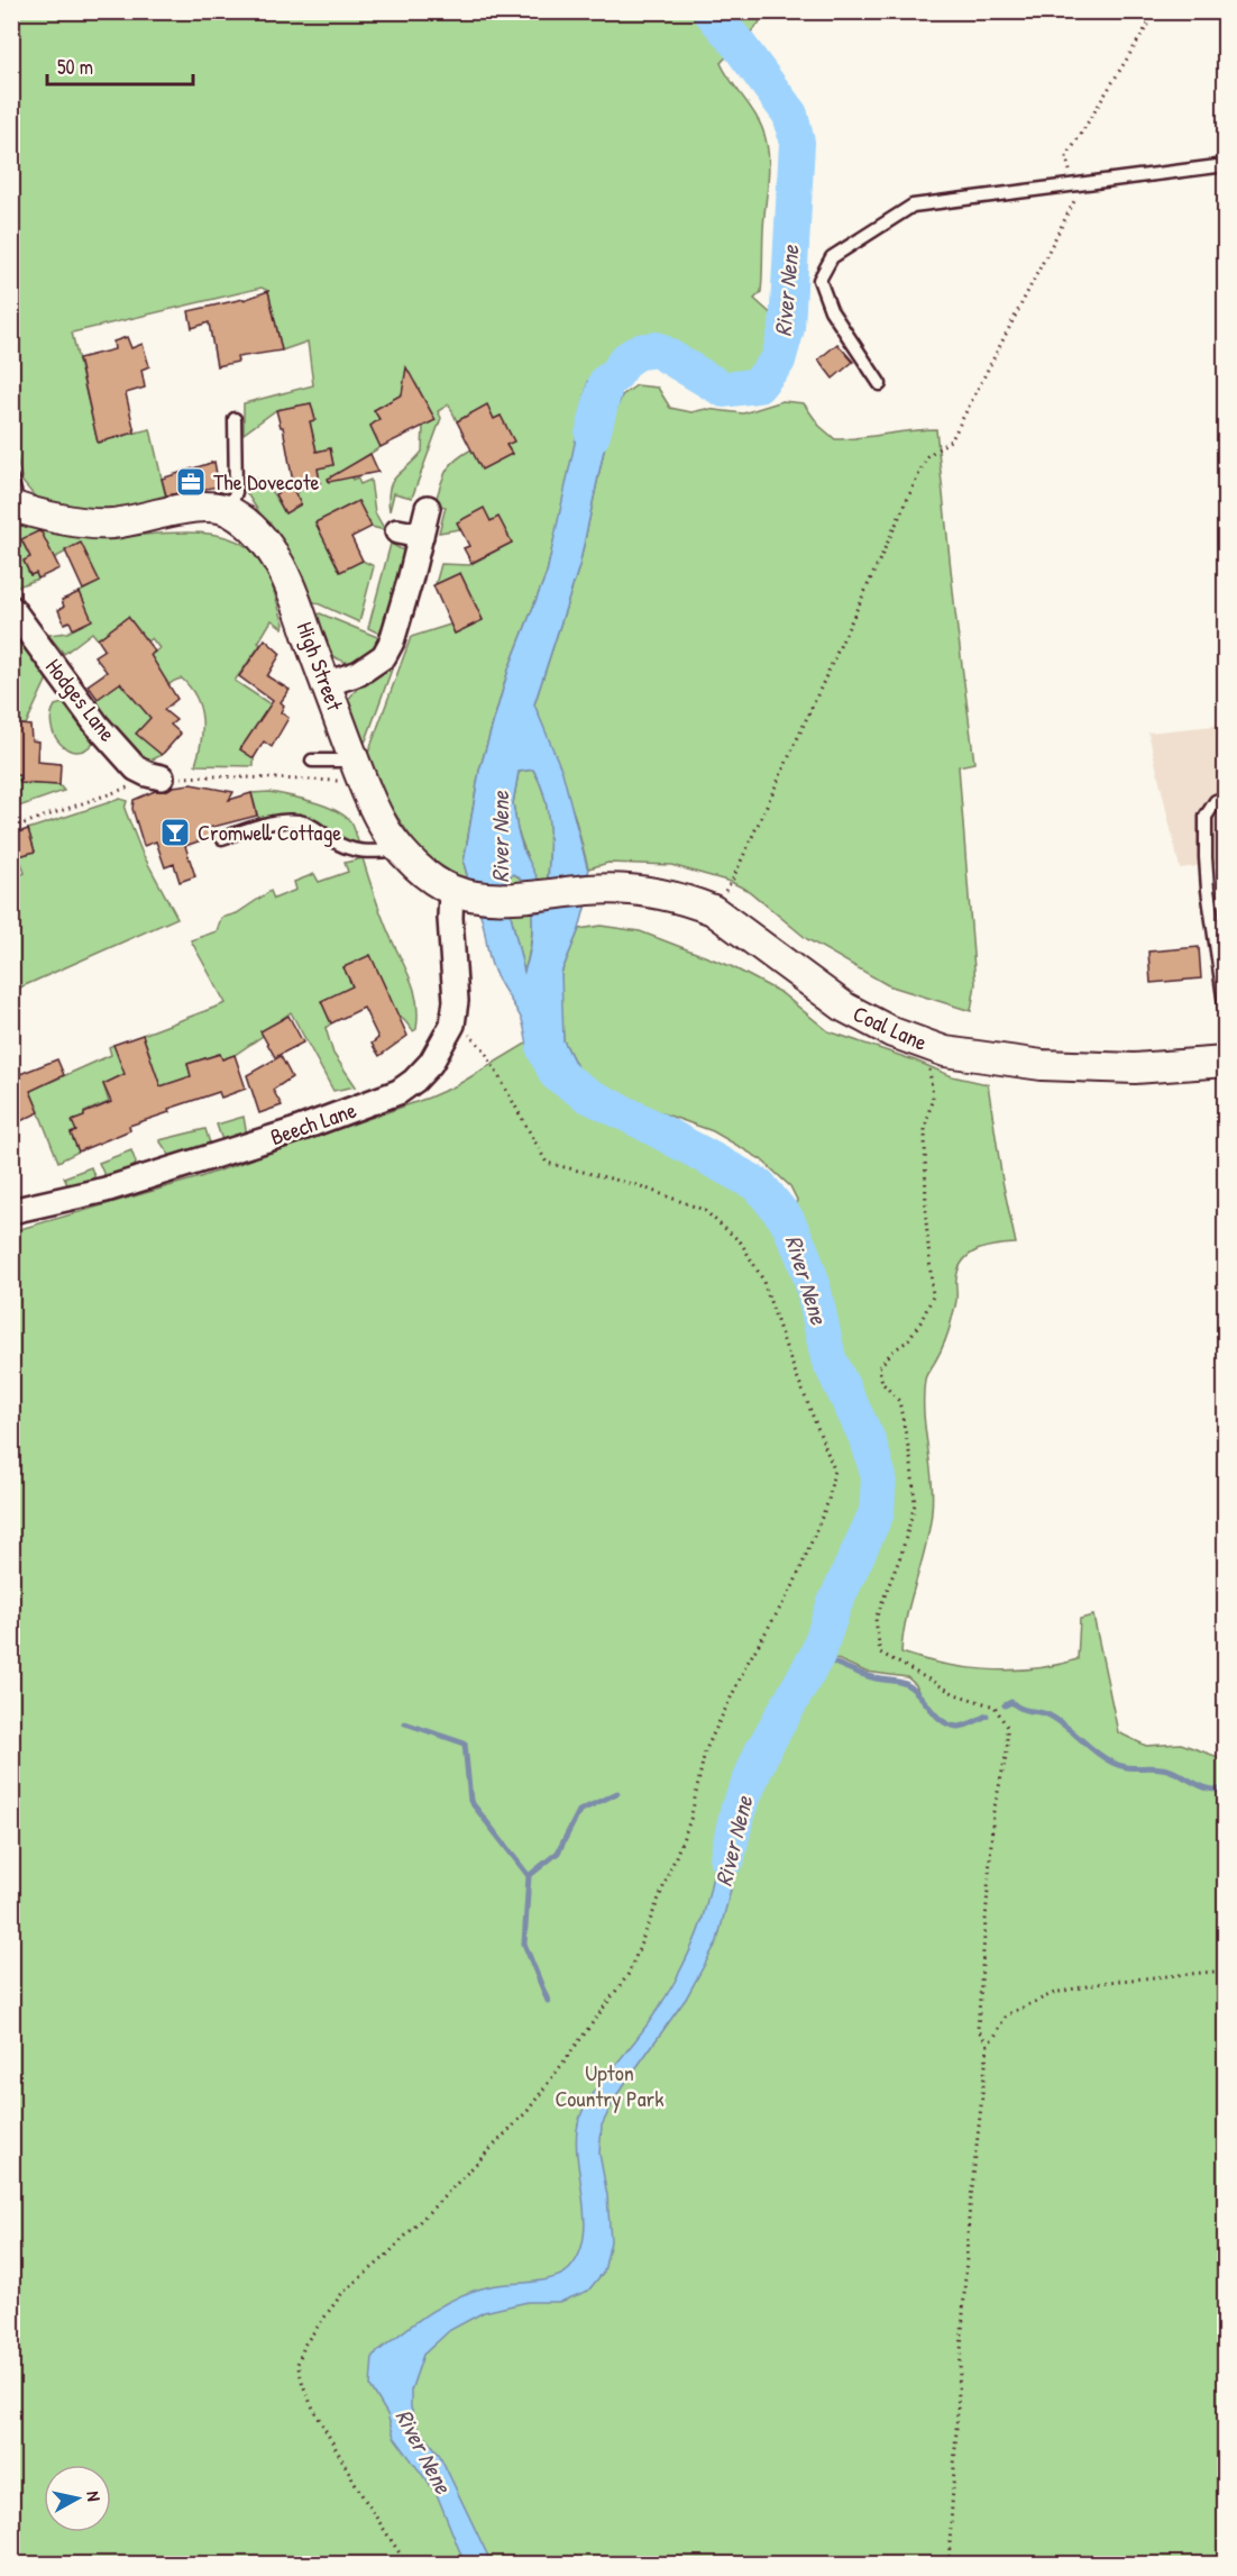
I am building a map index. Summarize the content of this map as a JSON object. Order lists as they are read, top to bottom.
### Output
{
  "streets": {
    "street": [
      "High Street",
      "Hodges Lane",
      "Coal Lane",
      "Beech Lane"
    ]
  },
  "crossings": [
    ["High Street", "Coal Lane"],
    ["High Street", "Beech Lane"],
    ["Coal Lane", "Beech Lane"]
  ],
  "water": ["River Nene"],
  "parks": ["Upton Country Park"],
  "places": {
    "office": ["The Dovecote"],
    "bar": ["Cromwell Cottage"]
  },
  "scale_bar": "50 m",
  "north": "right"
}
